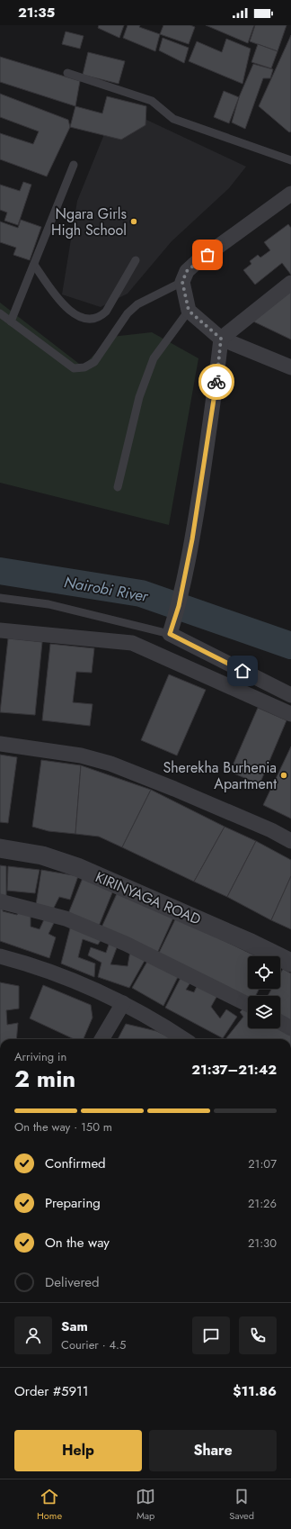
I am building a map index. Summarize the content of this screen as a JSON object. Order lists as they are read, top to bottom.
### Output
{
  "streets": {
    "street": ["KIRINYAGA ROAD"]
  },
  "water": ["Nairobi River"],
  "places": ["Ngara Girls High School", "Sherekha Burhenia Apartment"],
  "page": {
    "status": "21:35",
    "heading": ["2 min", "Arriving in", "21:37–21:42"],
    "panel": [
      "Sam",
      "Courier · 4.5",
      "Order #5911",
      "$11.86"
    ],
    "bar": "On the way · 150 m",
    "list": [
      ["Confirmed", "21:07"],
      ["Preparing", "21:26"],
      ["On the way", "21:30"],
      "Delivered"
    ],
    "buttons": ["Help", "Share"],
    "tabs": ["Home", "Map", "Saved"]
  }
}
